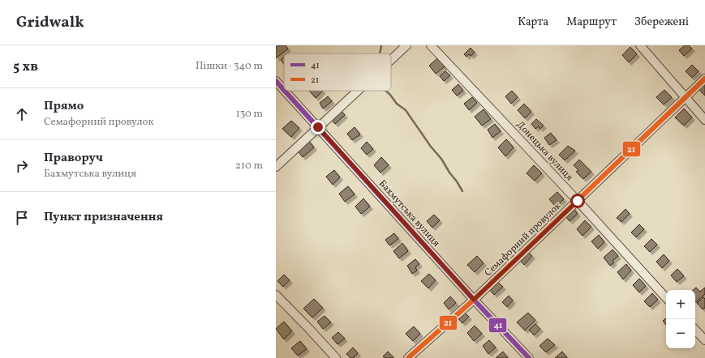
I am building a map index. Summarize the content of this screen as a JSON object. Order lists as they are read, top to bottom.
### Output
{
  "streets": {
    "street": ["Донецька вулиця", "Бахмутська вулиця", "Семафорний провулок"]
  },
  "crossings": [
    ["Донецька вулиця", "Семафорний провулок"],
    ["Бахмутська вулиця", "Семафорний провулок"]
  ],
  "lines": ["transit line 21", "transit line 41"],
  "legend": ["41", "21"],
  "page": {
    "header": "Gridwalk",
    "nav": ["Карта", "Маршрут", "Збережені"],
    "heading": ["5 хв", "Пішки · 340 m"],
    "list": [
      ["Прямо", "Семафорний провулок", "130 m"],
      ["Праворуч", "Бахмутська вулиця", "210 m"],
      "Пункт призначення"
    ],
    "map_buttons": ["+", "−"]
  }
}
